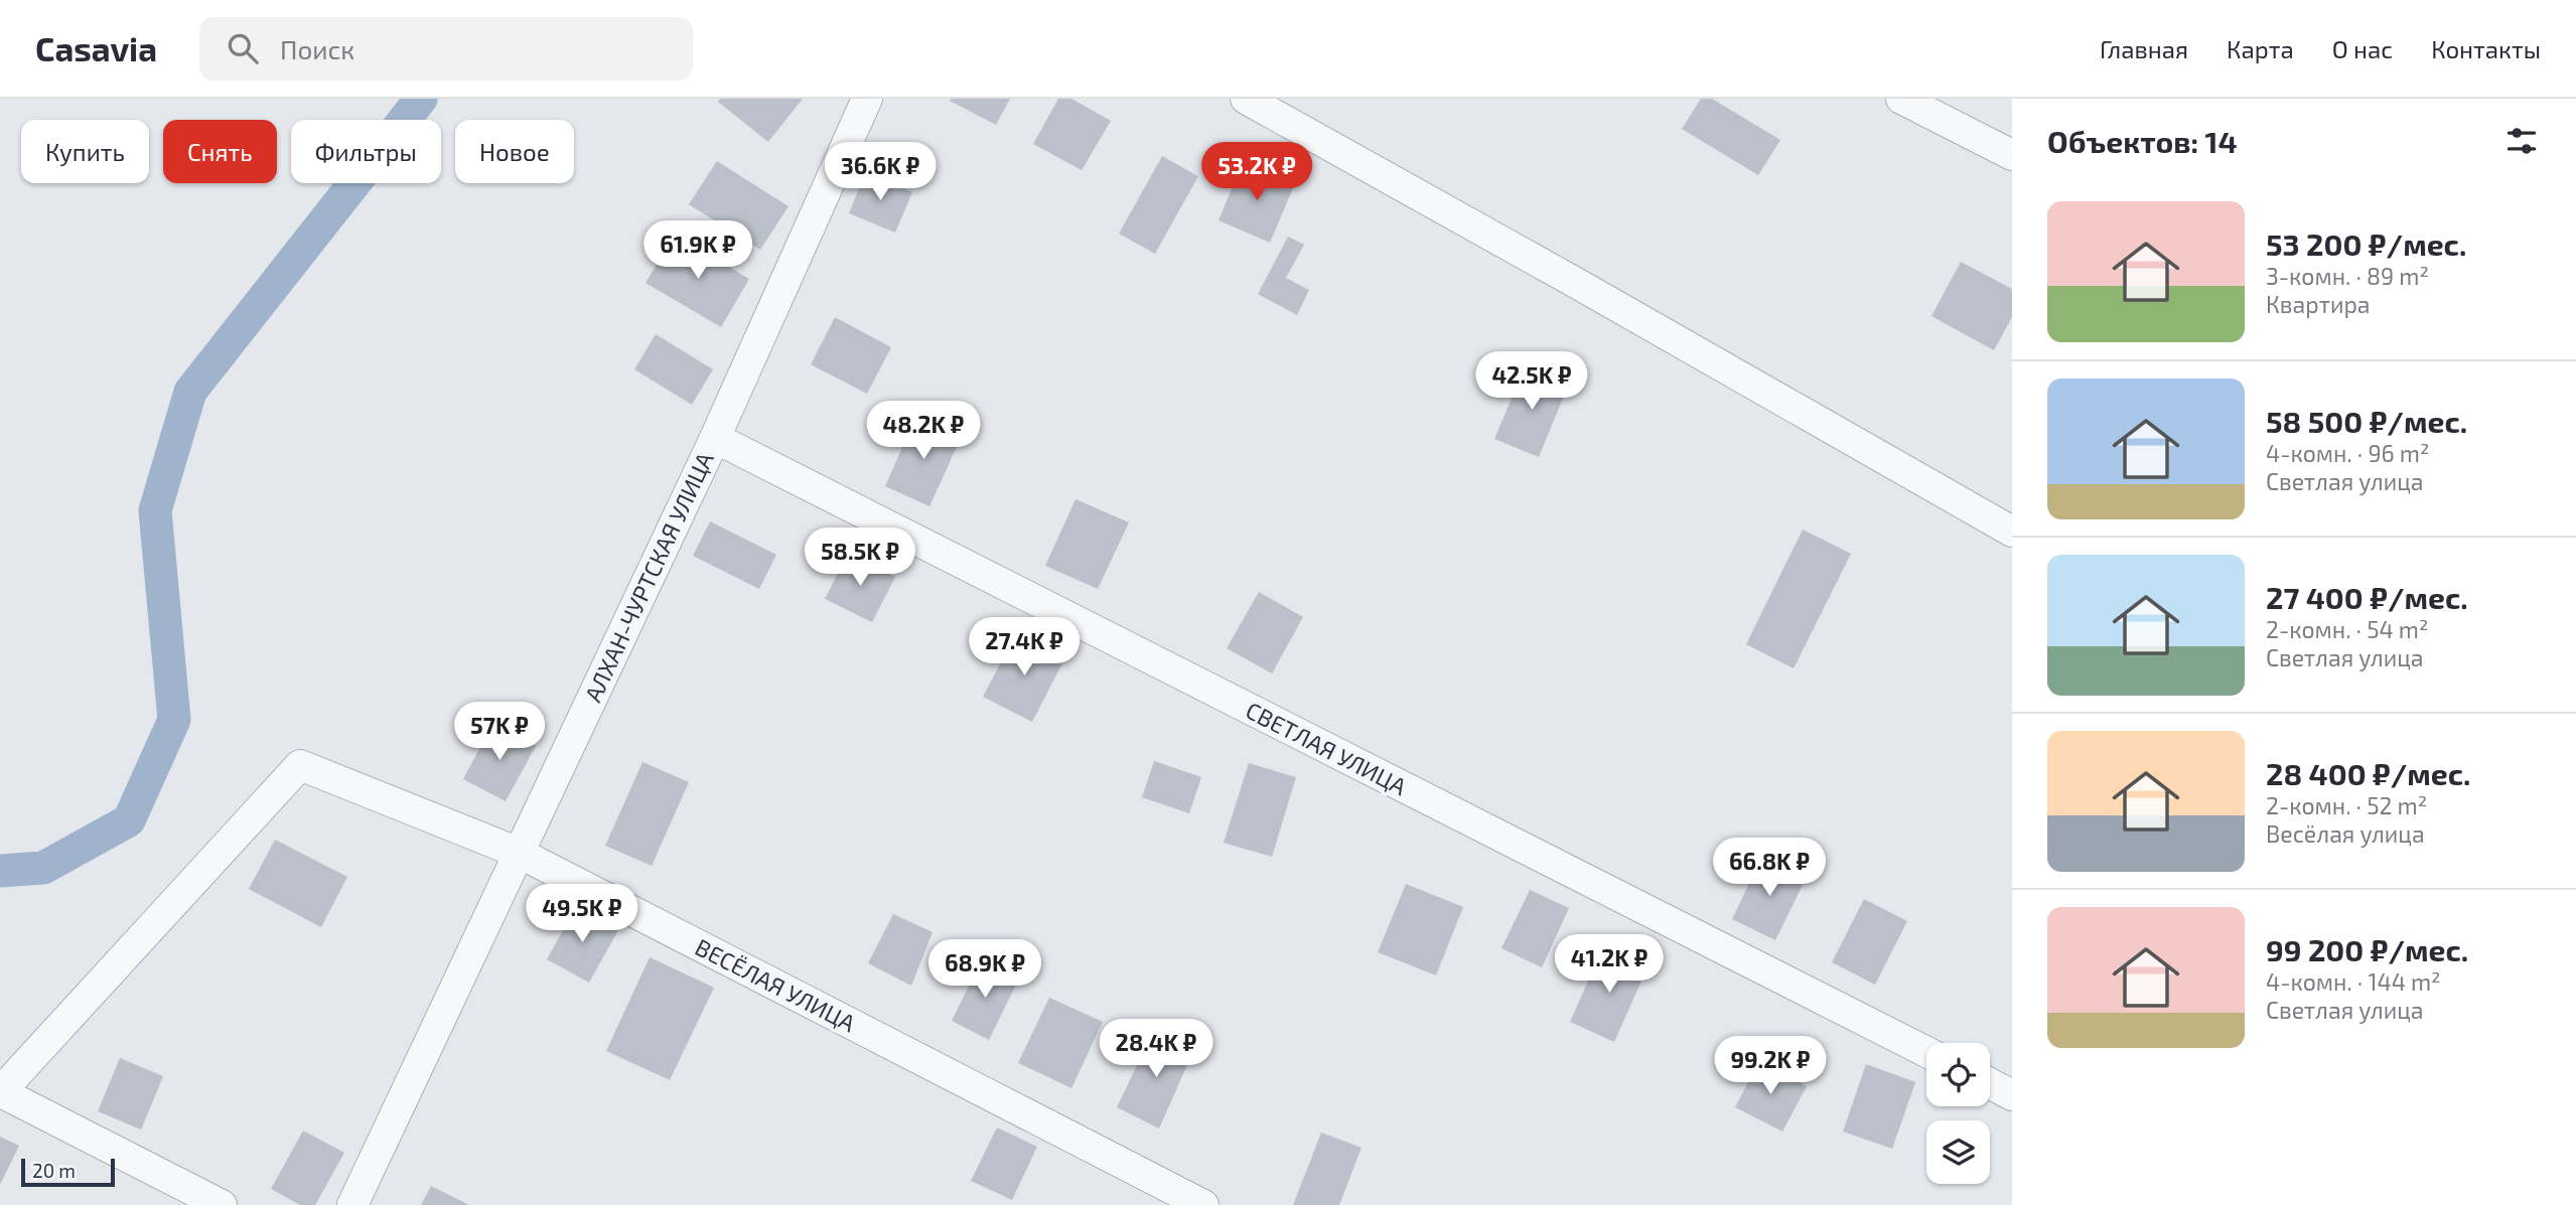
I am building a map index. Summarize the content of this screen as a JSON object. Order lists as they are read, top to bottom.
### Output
{
  "streets": {
    "street": ["АЛХАН-ЧУРТСКАЯ УЛИЦА", "СВЕТЛАЯ УЛИЦА", "ВЕСЁЛАЯ УЛИЦА"]
  },
  "crossings": [
    ["АЛХАН-ЧУРТСКАЯ УЛИЦА", "СВЕТЛАЯ УЛИЦА"],
    ["АЛХАН-ЧУРТСКАЯ УЛИЦА", "ВЕСЁЛАЯ УЛИЦА"]
  ],
  "scale_bar": "20 m",
  "page": {
    "header": "Casavia",
    "search": "Поиск",
    "nav": [
      "Главная",
      "Карта",
      "О нас",
      "Контакты"
    ],
    "heading": "Объектов: 14",
    "chip": [
      "Купить",
      "Снять",
      "Фильтры",
      "Новое"
    ],
    "price": [
      "36.6K ₽",
      "53.2K ₽",
      "61.9K ₽",
      "42.5K ₽",
      "48.2K ₽",
      "58.5K ₽",
      "27.4K ₽",
      "57K ₽",
      "66.8K ₽",
      "49.5K ₽",
      "41.2K ₽",
      "68.9K ₽",
      "28.4K ₽",
      "99.2K ₽"
    ],
    "list": [
      {
        "name": "53 200 ₽/мес.",
        "note": "3-комн. · 89 m² · Квартира"
      },
      {
        "name": "58 500 ₽/мес.",
        "note": "4-комн. · 96 m² · Светлая улица"
      },
      {
        "name": "27 400 ₽/мес.",
        "note": "2-комн. · 54 m² · Светлая улица"
      },
      {
        "name": "28 400 ₽/мес.",
        "note": "2-комн. · 52 m² · Весёлая улица"
      },
      {
        "name": "99 200 ₽/мес.",
        "note": "4-комн. · 144 m² · Светлая улица"
      }
    ],
    "scale": "20 m"
  }
}
